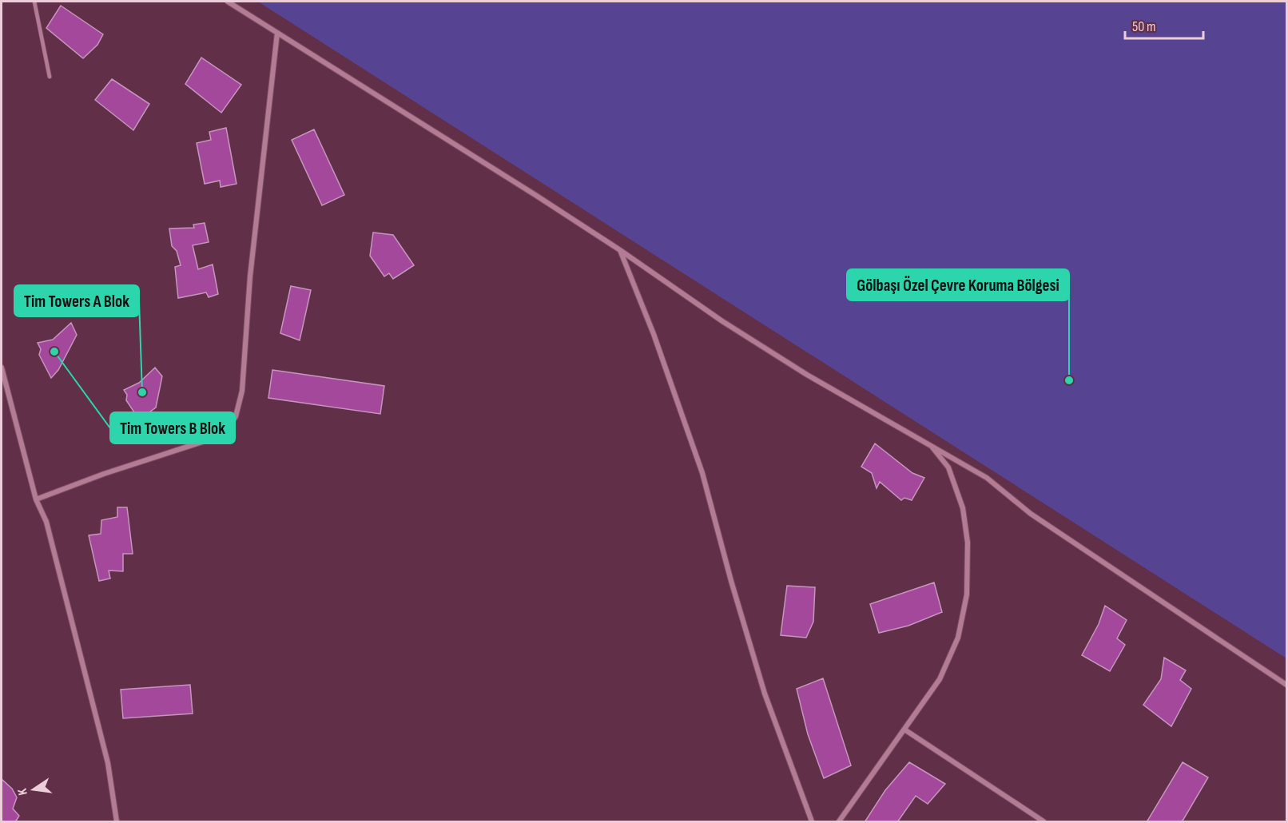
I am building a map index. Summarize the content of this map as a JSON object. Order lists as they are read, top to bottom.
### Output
{
  "places": ["Tim Towers B Blok", "Gölbaşı Özel Çevre Koruma Bölgesi", "Tim Towers A Blok"],
  "scale_bar": "50 m",
  "north": "left"
}
